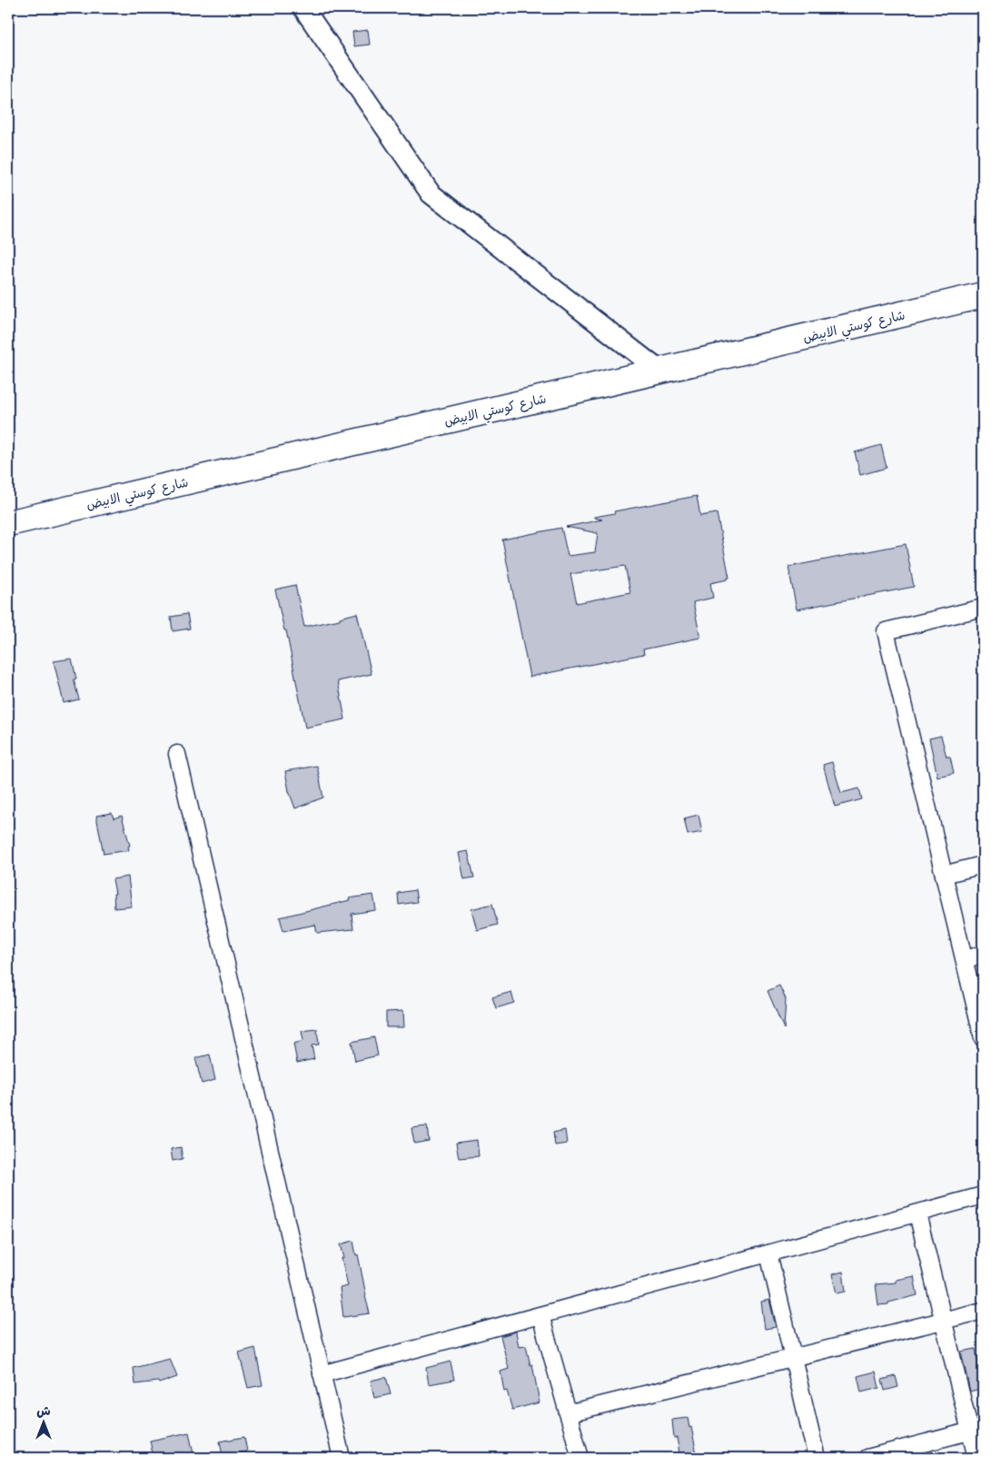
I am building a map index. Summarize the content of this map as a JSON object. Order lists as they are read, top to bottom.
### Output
{
  "streets": {
    "highway": ["شارع كوستي الابيض"]
  },
  "north": "top"
}
